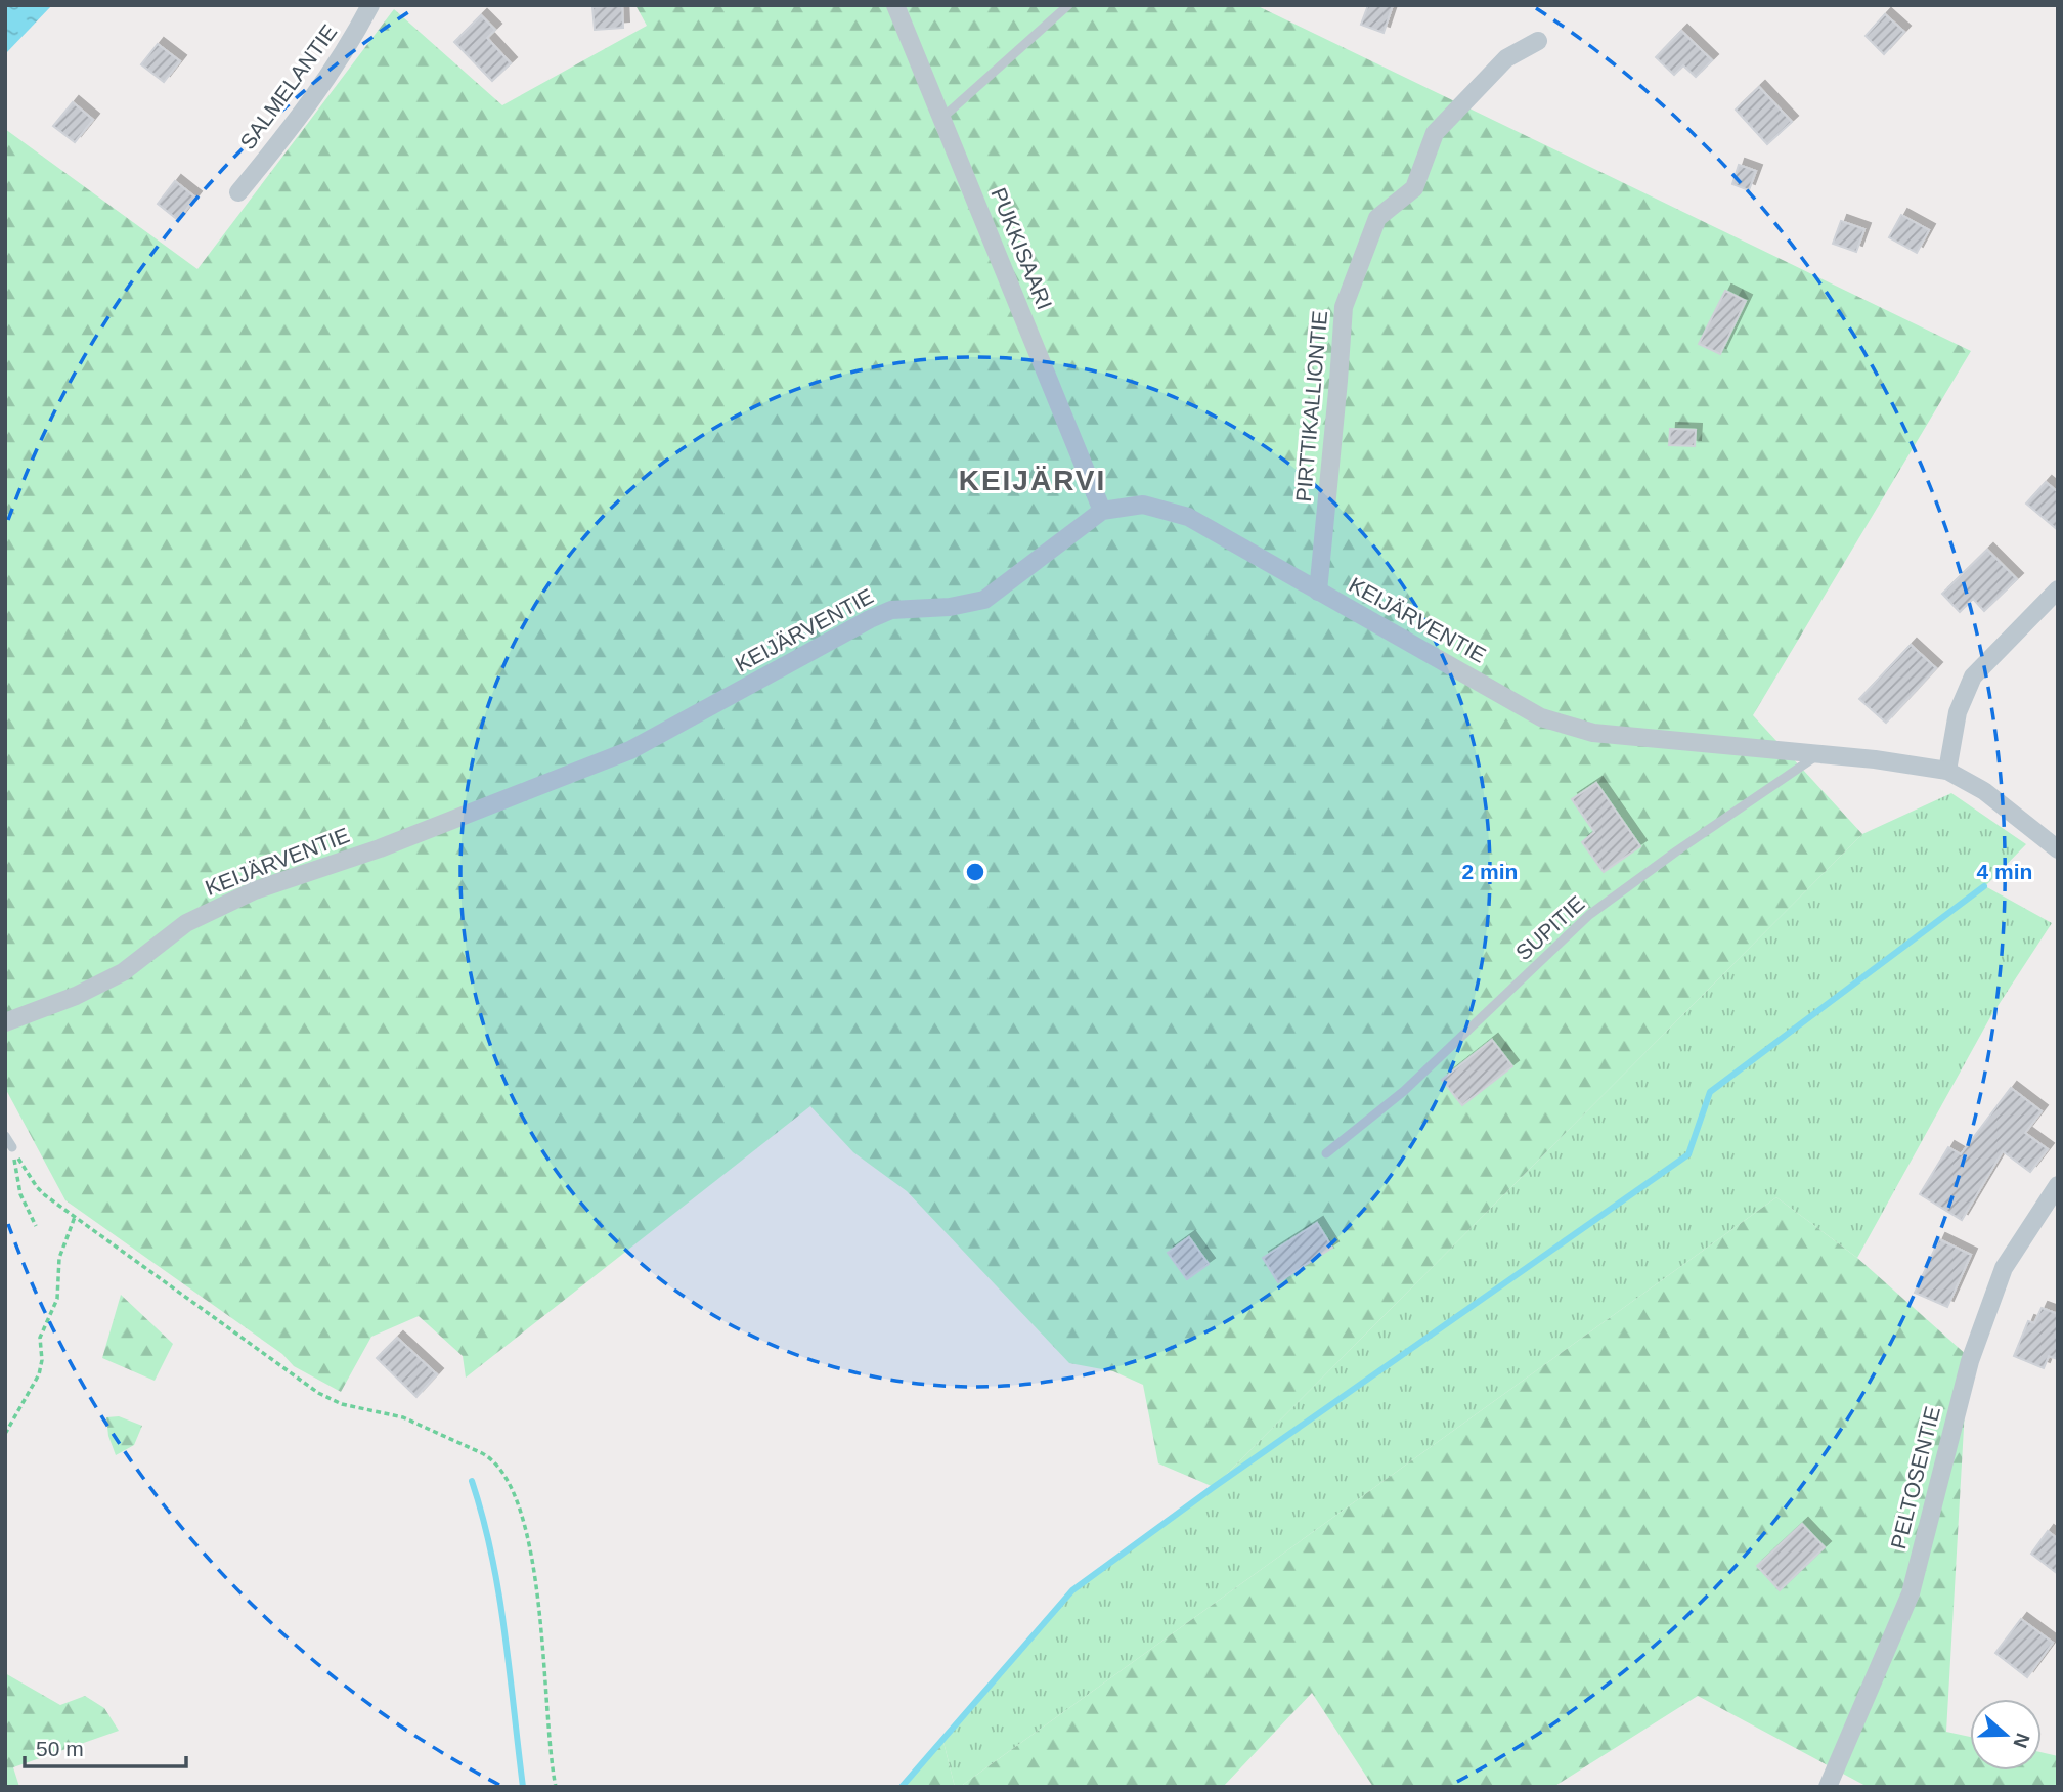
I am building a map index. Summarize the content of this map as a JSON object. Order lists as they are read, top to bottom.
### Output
{
  "streets": {
    "street": [
      "SALMELANTIE",
      "PUKKISAARI",
      "PIRTTIKALLIONTIE",
      "KEIJÄRVENTIE",
      "PELTOSENTIE"
    ],
    "lane": ["SUPITIE"]
  },
  "crossings": [
    ["PUKKISAARI", "KEIJÄRVENTIE"],
    ["PIRTTIKALLIONTIE", "KEIJÄRVENTIE"],
    ["KEIJÄRVENTIE", "SUPITIE"]
  ],
  "districts": ["KEIJÄRVI"],
  "scale_bar": "50 m",
  "north": "right",
  "rings": ["2 min", "4 min"]
}
